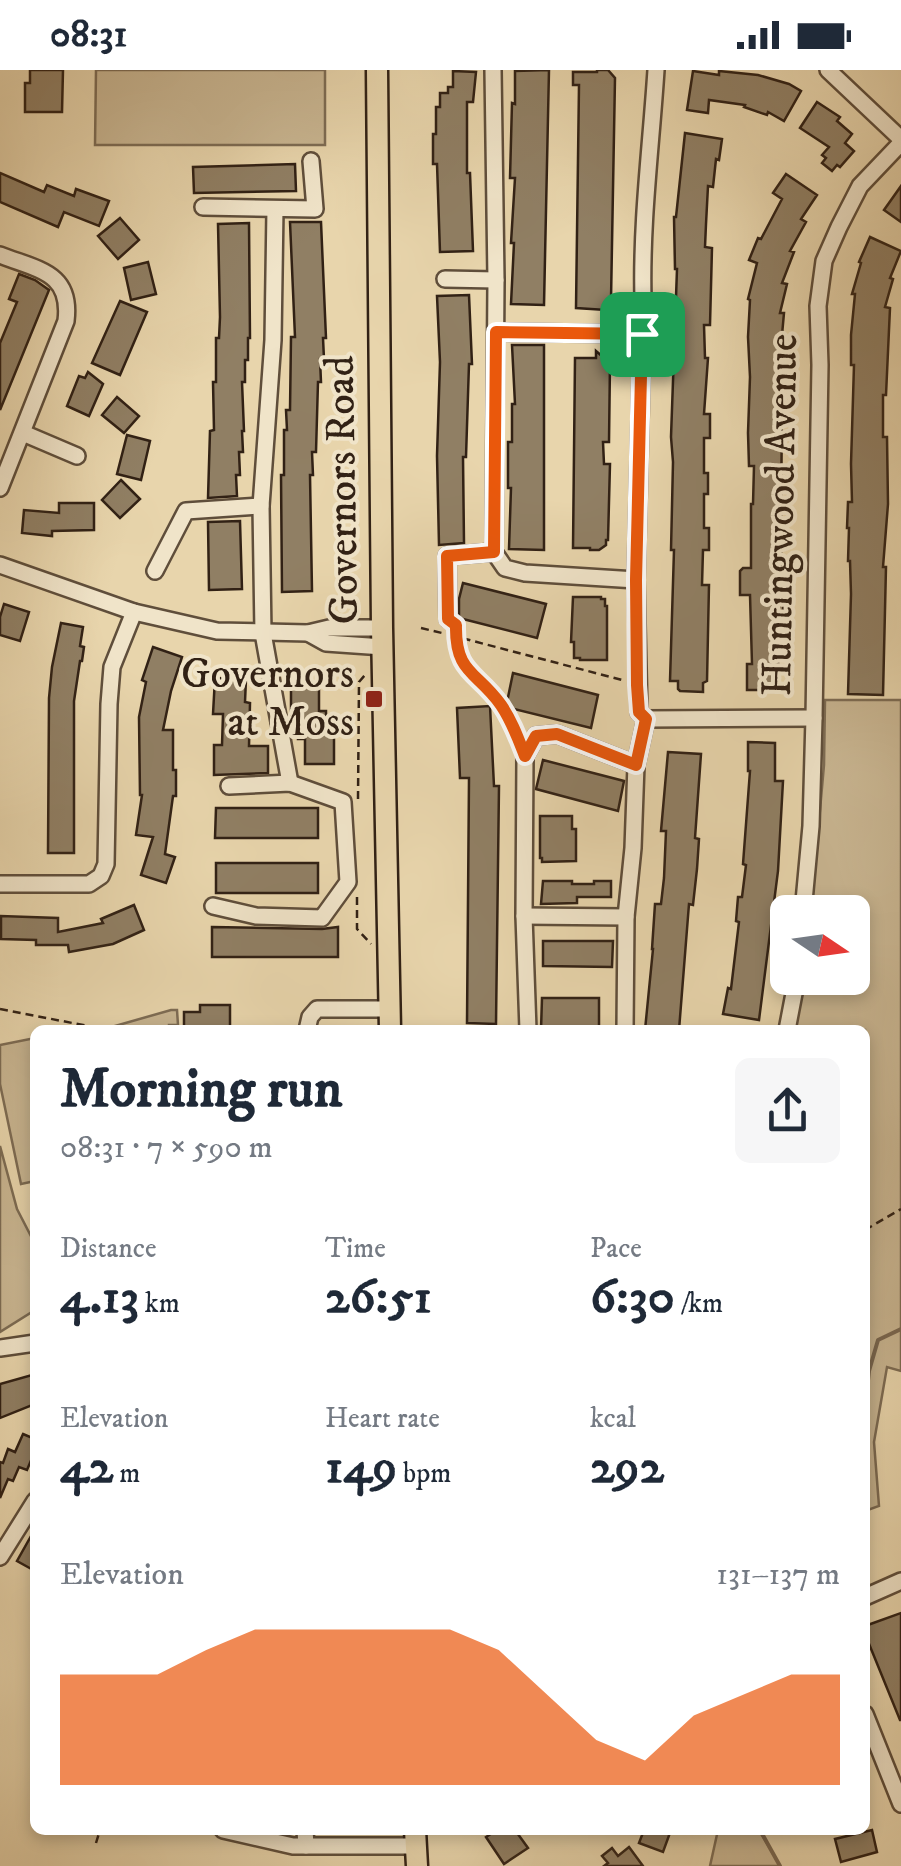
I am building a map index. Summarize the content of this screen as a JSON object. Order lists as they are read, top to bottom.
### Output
{
  "streets": {
    "main road": ["Governors Road"],
    "street": ["Huntingwood Avenue"]
  },
  "places": {
    "transit": ["Governors at Moss"]
  },
  "north": "right",
  "page": {
    "status": "08:31",
    "heading": ["Morning run", "08:31 · 7 × 590 m"],
    "stats": [
      ["Distance", "4.13 km"],
      ["Time", "26:51"],
      ["Pace", "6:30 /km"],
      ["Elevation", "42 m"],
      ["Heart rate", "149 bpm"],
      ["kcal", "292"]
    ],
    "chart": ["Elevation", "131–137 m"]
  }
}
